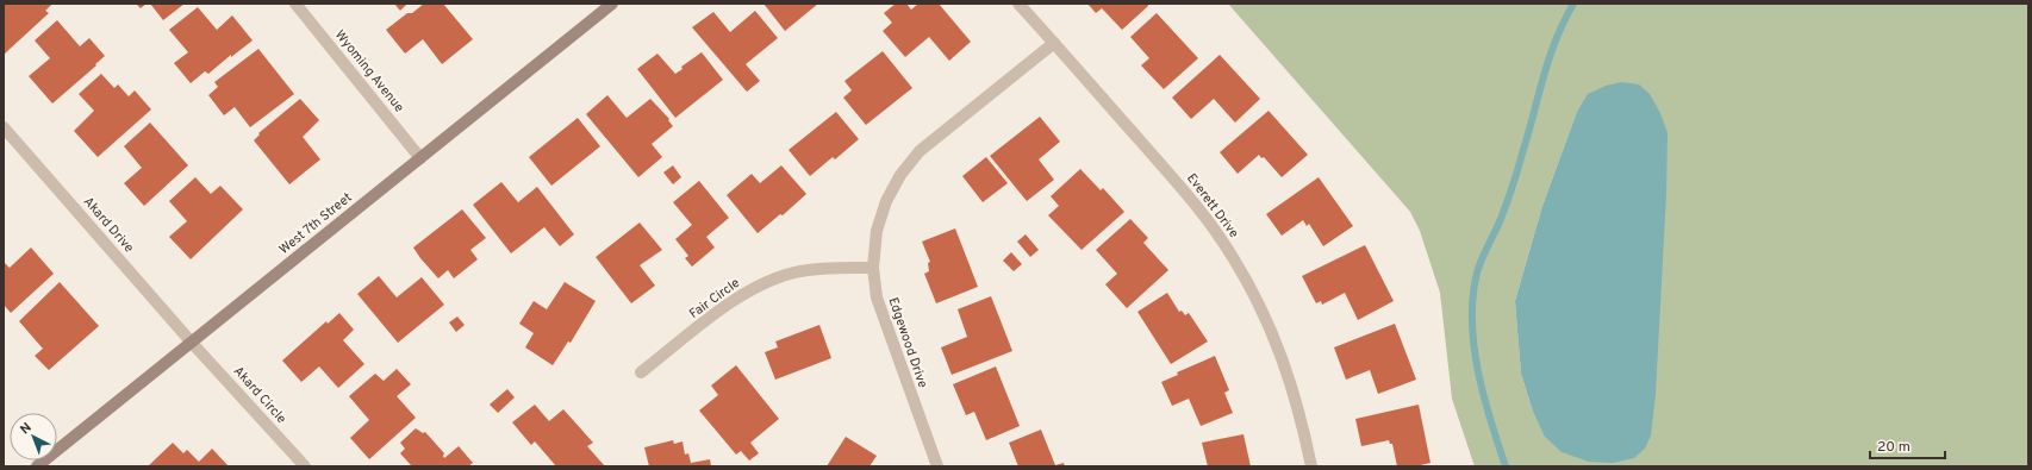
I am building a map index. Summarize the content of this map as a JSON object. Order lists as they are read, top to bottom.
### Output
{
  "streets": {
    "main road": ["West 7th Street"],
    "street": [
      "Wyoming Avenue",
      "Everett Drive",
      "Akard Drive",
      "Fair Circle",
      "Edgewood Drive",
      "Akard Circle"
    ]
  },
  "crossings": [
    ["Wyoming Avenue", "West 7th Street"],
    ["Everett Drive", "Edgewood Drive"],
    ["West 7th Street", "Akard Drive"],
    ["West 7th Street", "Akard Circle"],
    ["Akard Drive", "Akard Circle"],
    ["Fair Circle", "Edgewood Drive"]
  ],
  "scale_bar": "20 m",
  "north": "top left"
}
